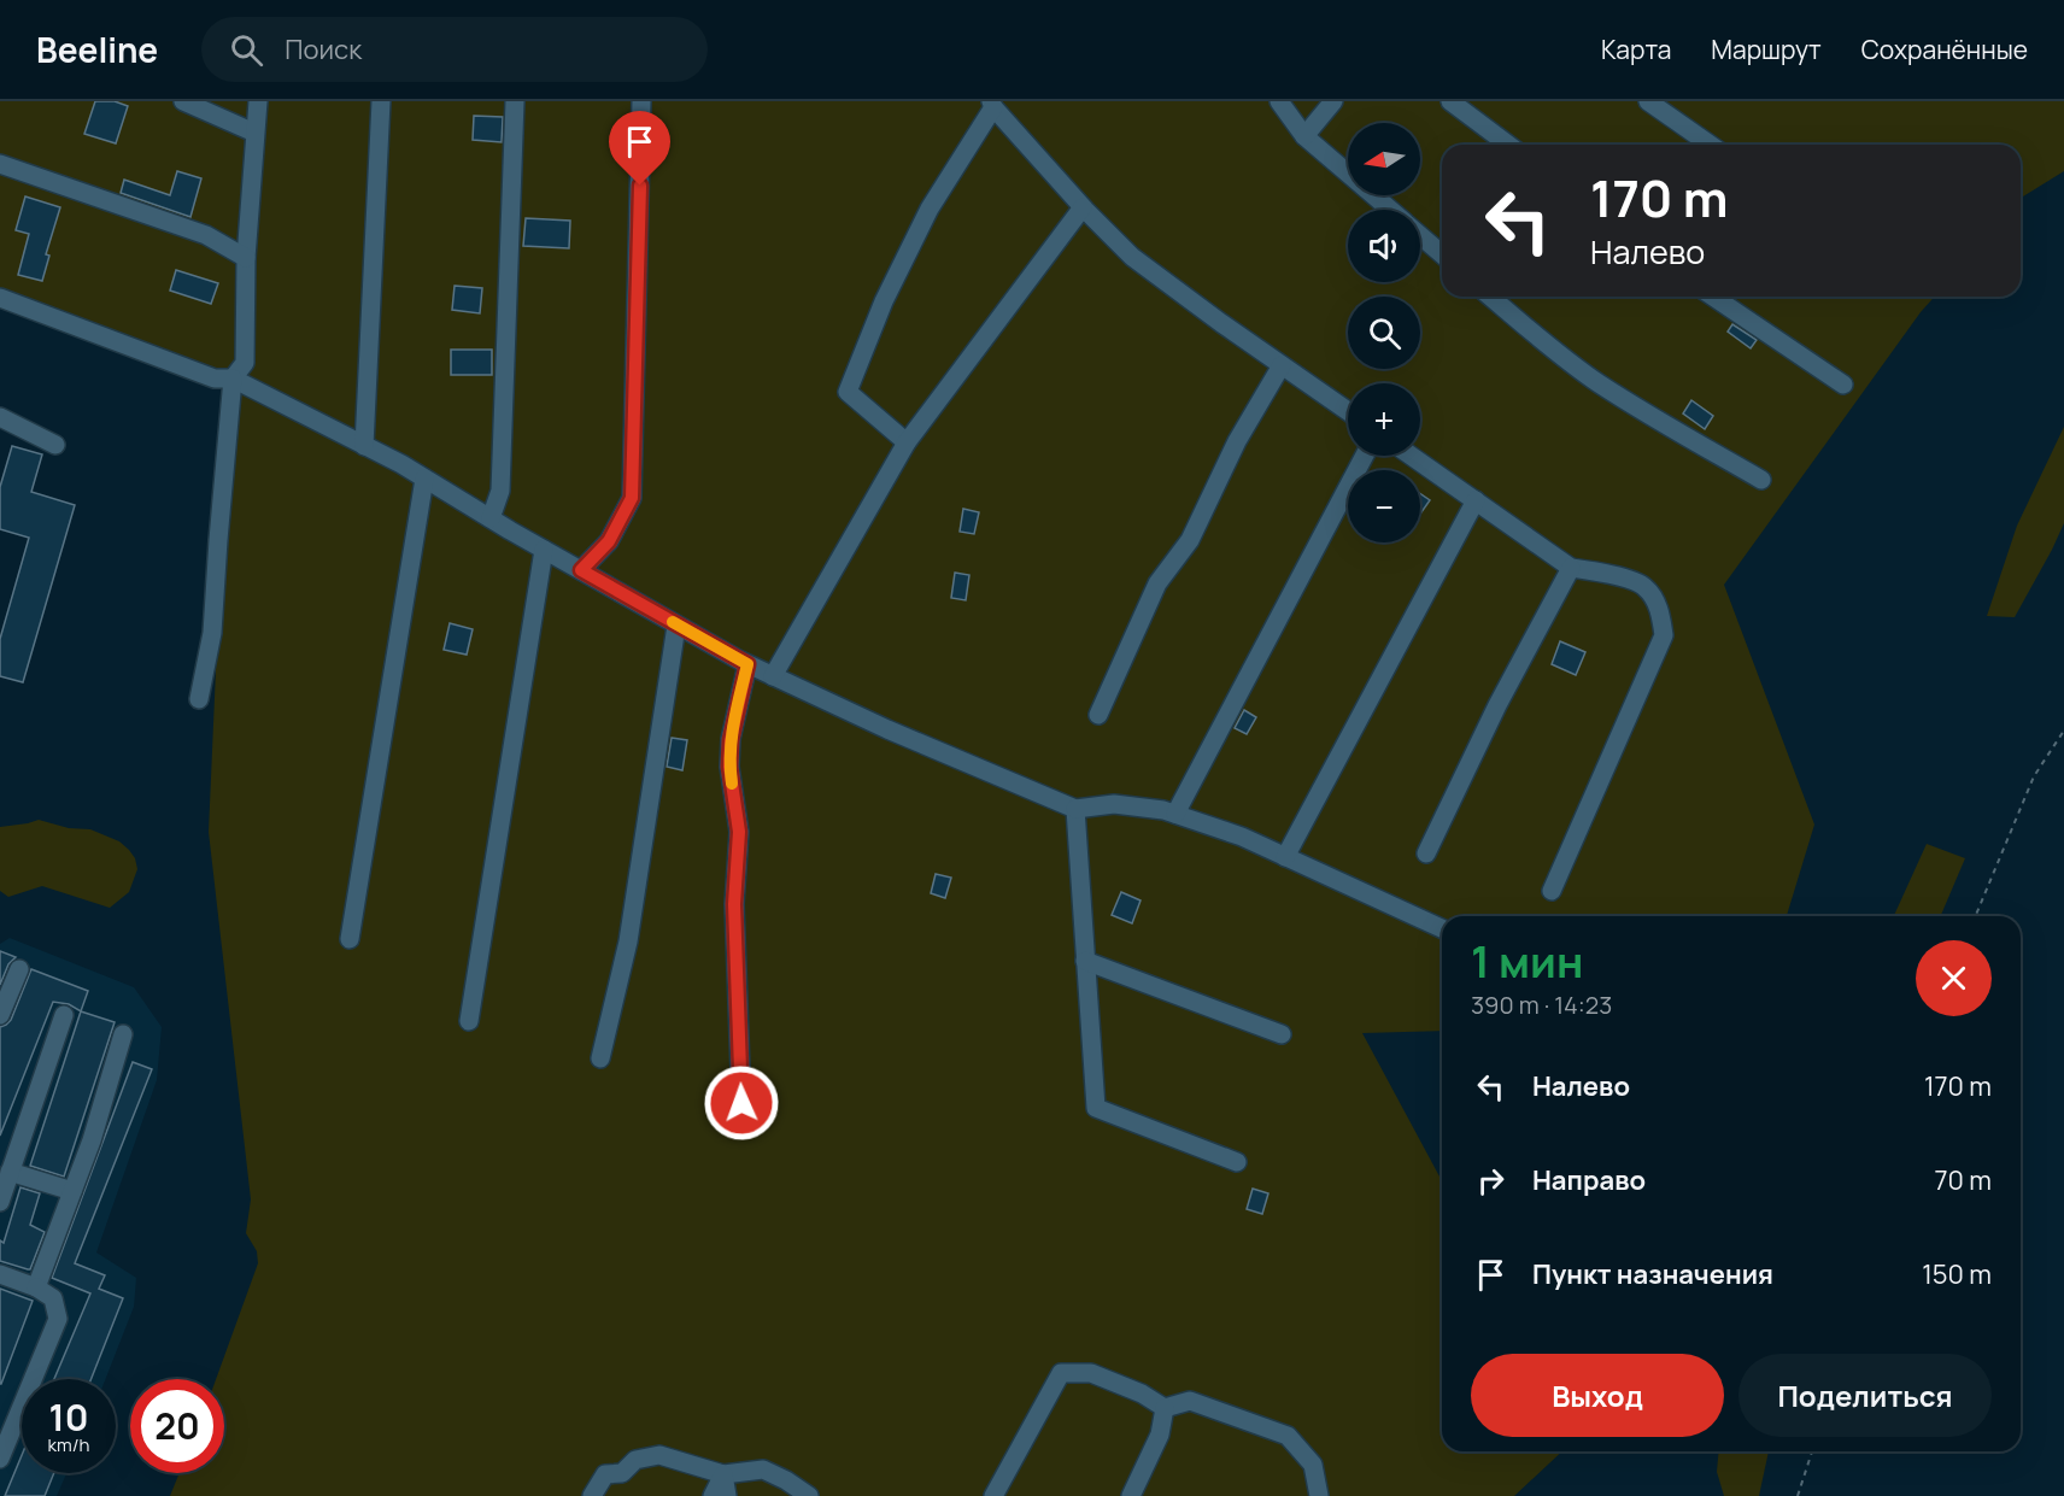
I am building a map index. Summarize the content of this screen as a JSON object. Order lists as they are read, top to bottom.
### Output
{
  "north": "left",
  "page": {
    "header": "Beeline",
    "search": "Поиск",
    "nav": ["Карта", "Маршрут", "Сохранённые"],
    "map_buttons": ["+", "−"],
    "turn": ["170 m", "Налево"],
    "heading": ["1 мин", "390 m · 14:23"],
    "list": [
      {
        "name": "Налево",
        "value": "170 m"
      },
      {
        "name": "Направо",
        "value": "70 m"
      },
      {
        "name": "Пункт назначения",
        "value": "150 m"
      }
    ],
    "buttons": ["Выход", "Поделиться"],
    "speed": "10 km/h",
    "limit": "20"
  }
}
